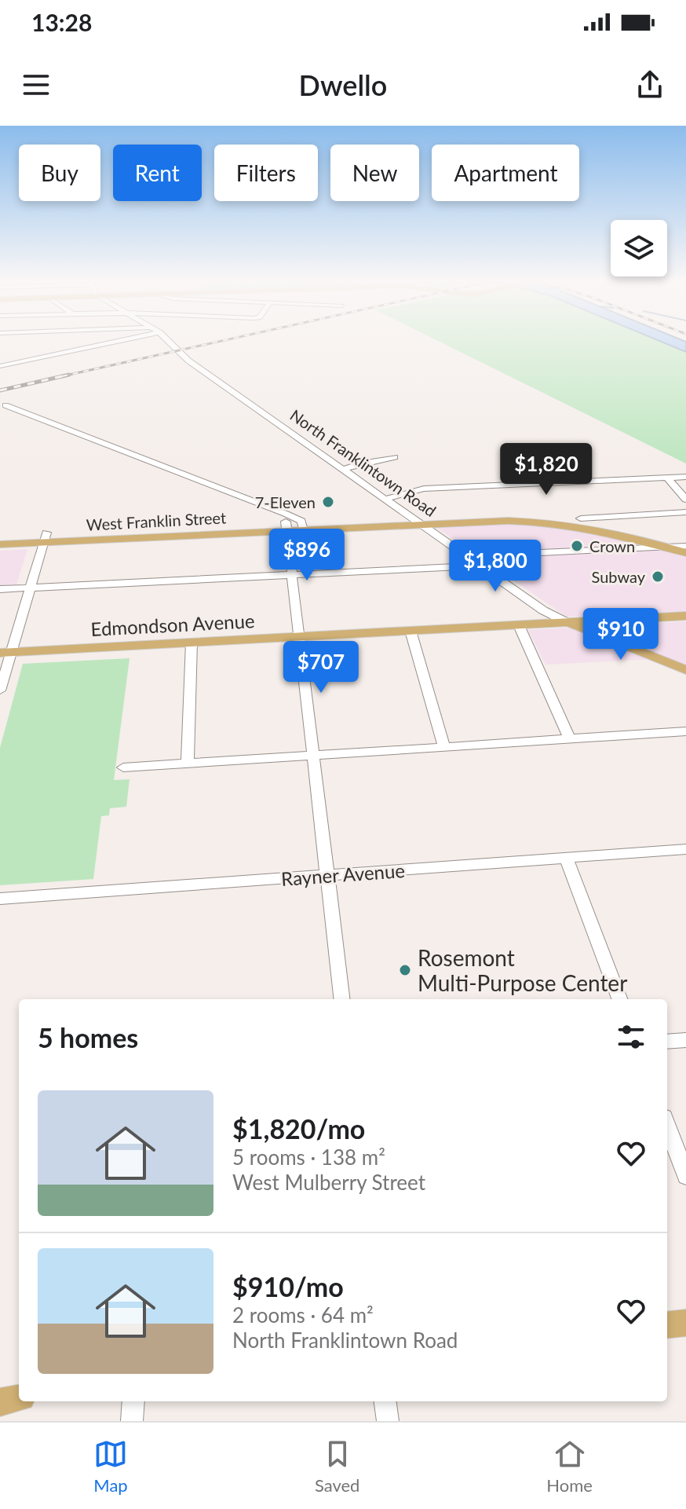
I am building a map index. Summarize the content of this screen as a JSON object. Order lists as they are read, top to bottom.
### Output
{
  "streets": {
    "main road": ["North Franklintown Road", "West Franklin Street", "Edmondson Avenue"],
    "street": ["Rayner Avenue"]
  },
  "crossings": [
    ["North Franklintown Road", "West Franklin Street"],
    ["North Franklintown Road", "Edmondson Avenue"]
  ],
  "places": [
    "7-Eleven",
    "Crown",
    "Subway",
    "Rosemont Multi-Purpose Center"
  ],
  "page": {
    "status": "13:28",
    "header": "Dwello",
    "chip": [
      "Buy",
      "Rent",
      "Filters",
      "New",
      "Apartment"
    ],
    "price": [
      "$1,820",
      "$896",
      "$1,800",
      "$910",
      "$707"
    ],
    "heading": "5 homes",
    "list": [
      {
        "name": "$1,820/mo",
        "note": "5 rooms · 138 m² · West Mulberry Street"
      },
      {
        "name": "$910/mo",
        "note": "2 rooms · 64 m² · North Franklintown Road"
      }
    ],
    "tabs": ["Map", "Saved", "Home"]
  }
}
